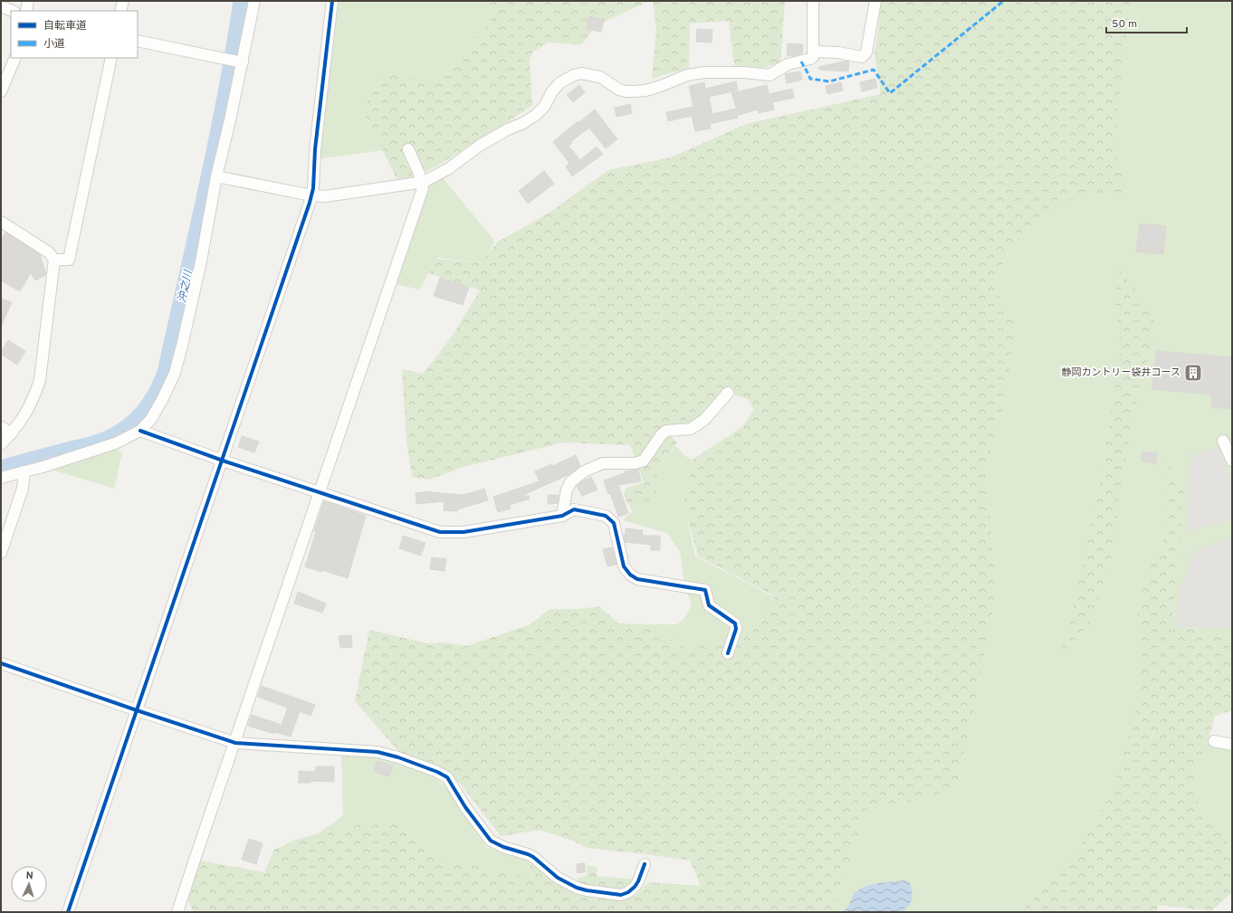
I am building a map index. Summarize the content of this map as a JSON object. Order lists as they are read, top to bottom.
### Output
{
  "water": ["沖之川"],
  "places": {
    "building": ["静岡カントリー袋井コース"]
  },
  "legend": ["自転車道", "小道"],
  "scale_bar": "50 m",
  "north": "top"
}
